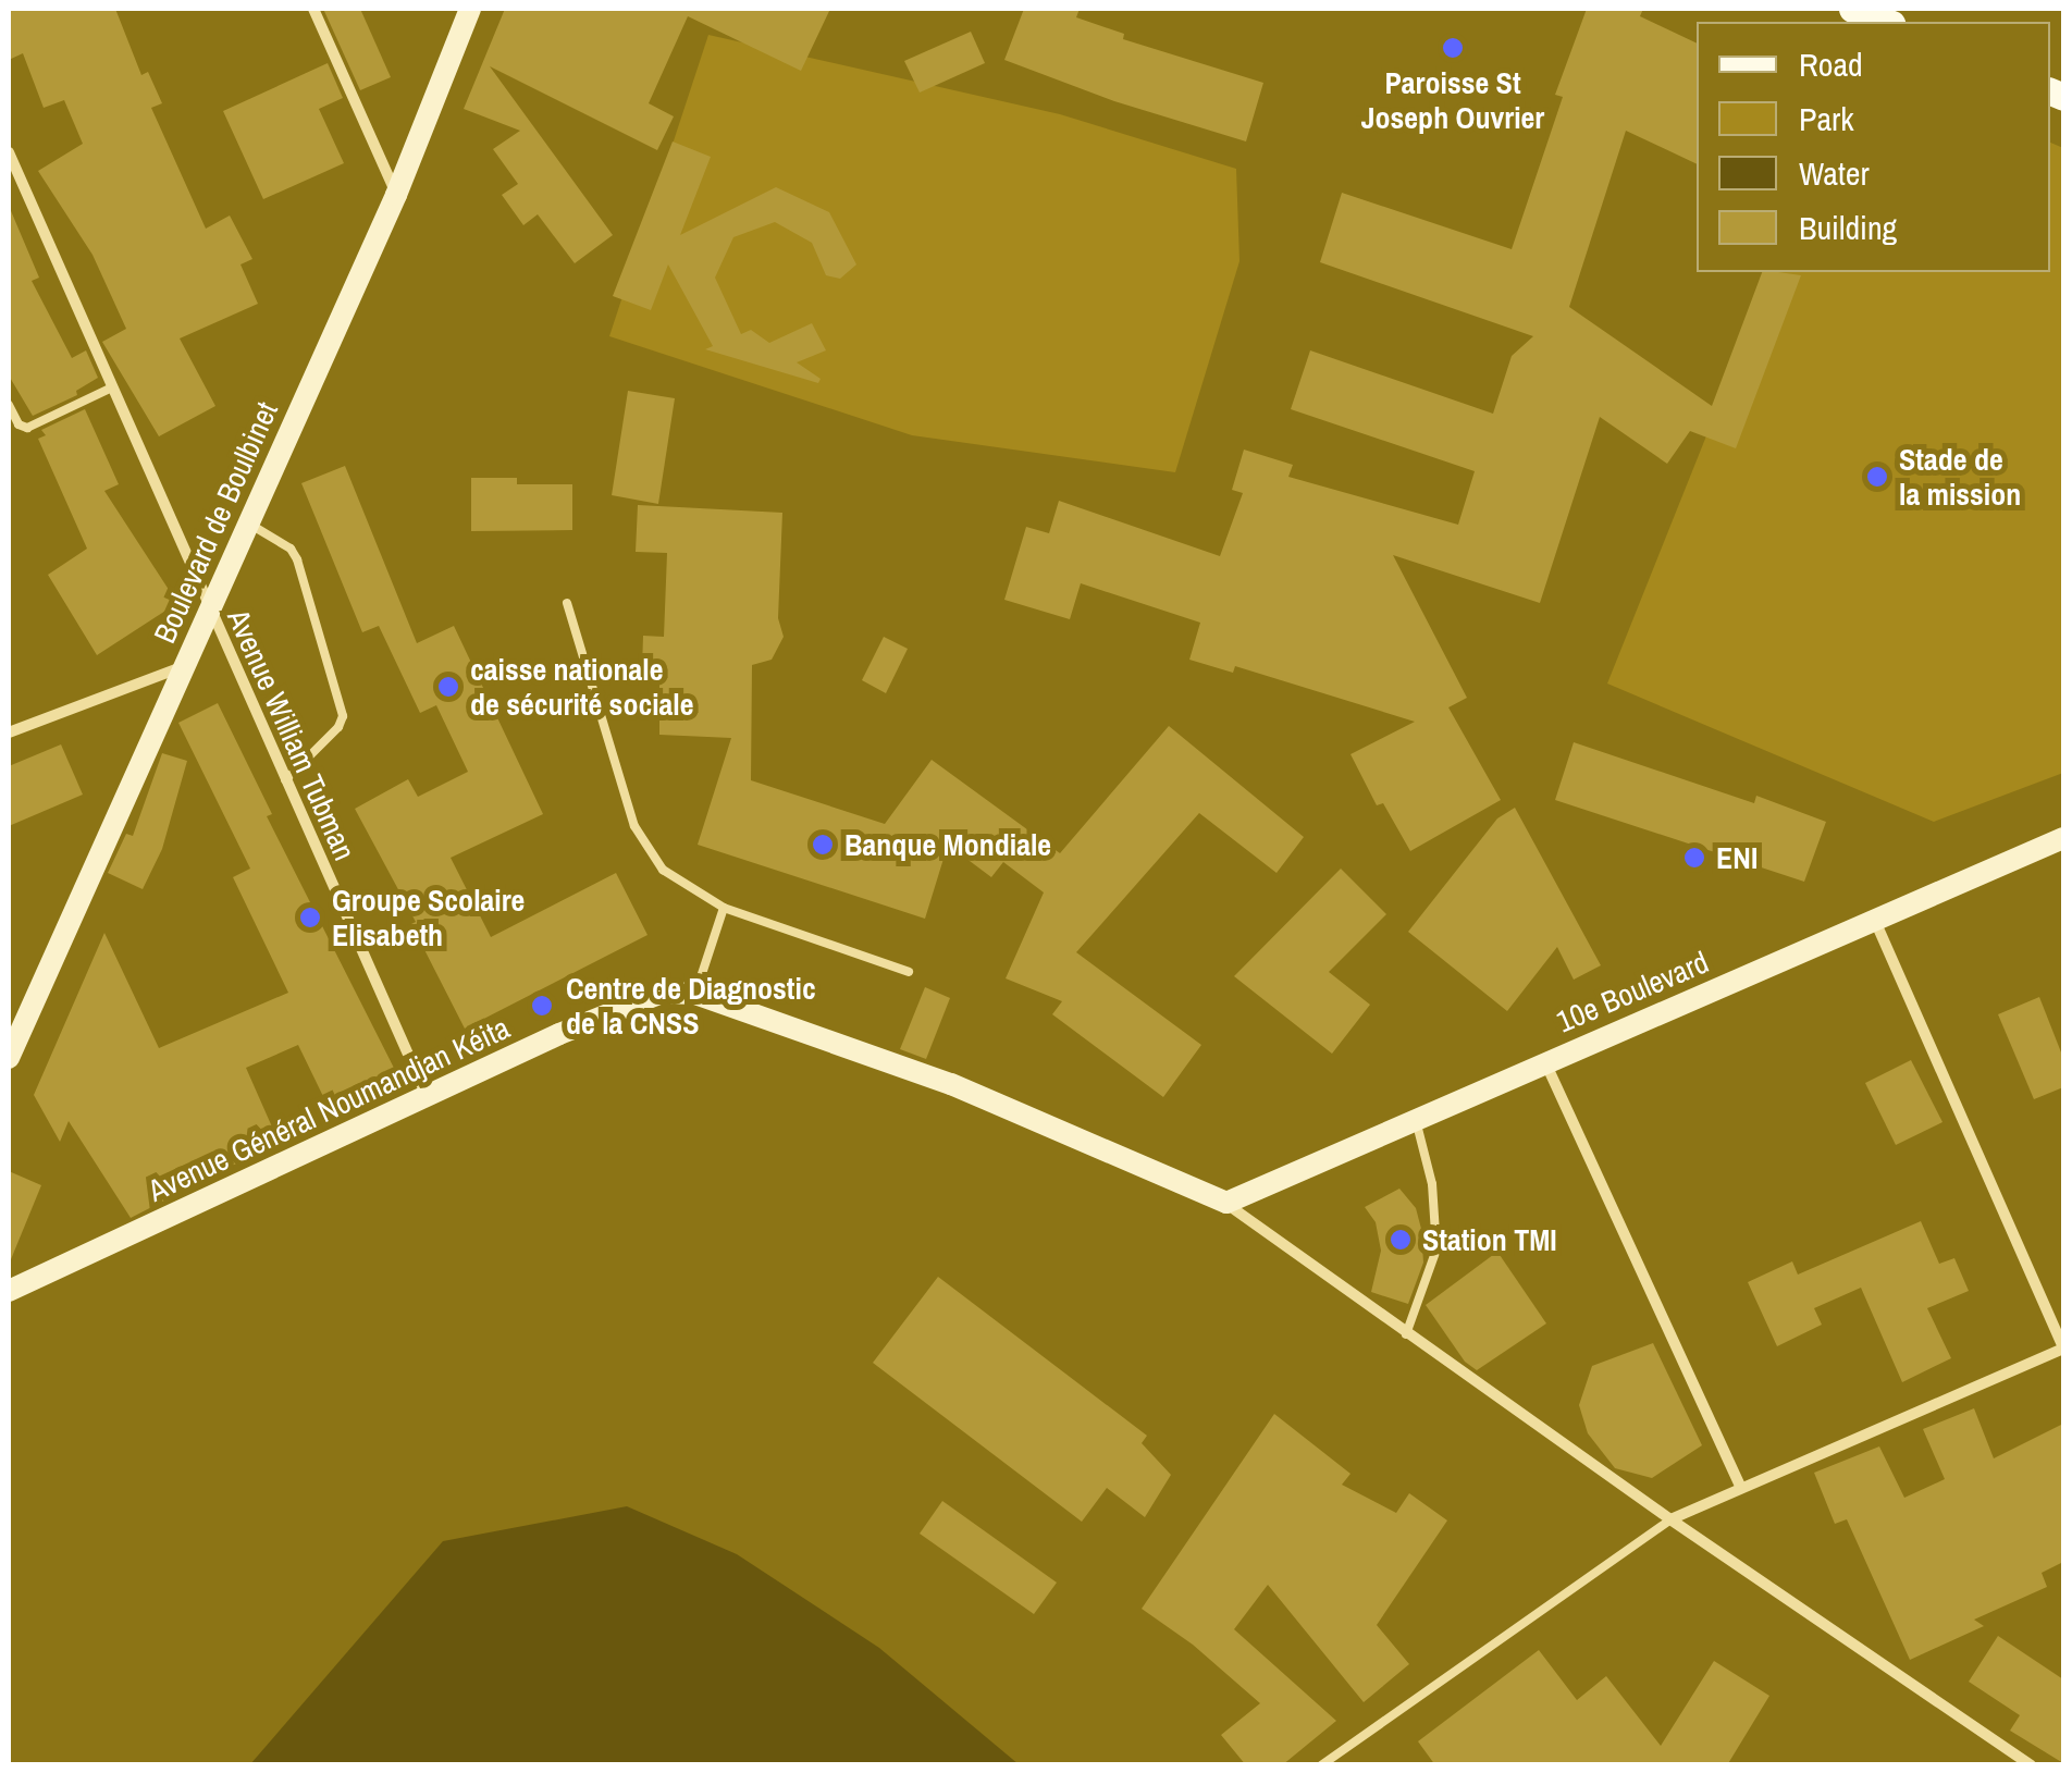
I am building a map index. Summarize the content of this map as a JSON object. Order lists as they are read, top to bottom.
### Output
{
  "streets": {
    "main road": ["Boulevard de Boulbinet", "10e Boulevard", "Avenue Général Noumandjan Kéita"],
    "street": ["Avenue William Tubman"]
  },
  "crossings": [
    ["Boulevard de Boulbinet", "Avenue William Tubman"],
    ["Avenue William Tubman", "Avenue Général Noumandjan Kéita"],
    ["10e Boulevard", "Avenue Général Noumandjan Kéita"]
  ],
  "places": [
    "Paroisse St Joseph Ouvrier",
    "Stade de la mission",
    "caisse nationale de sécurité sociale",
    "Banque Mondiale",
    "ENI",
    "Groupe Scolaire Elisabeth",
    "Centre de Diagnostic de la CNSS",
    "Station TMI"
  ],
  "legend": [
    "Road",
    "Park",
    "Water",
    "Building"
  ]
}
